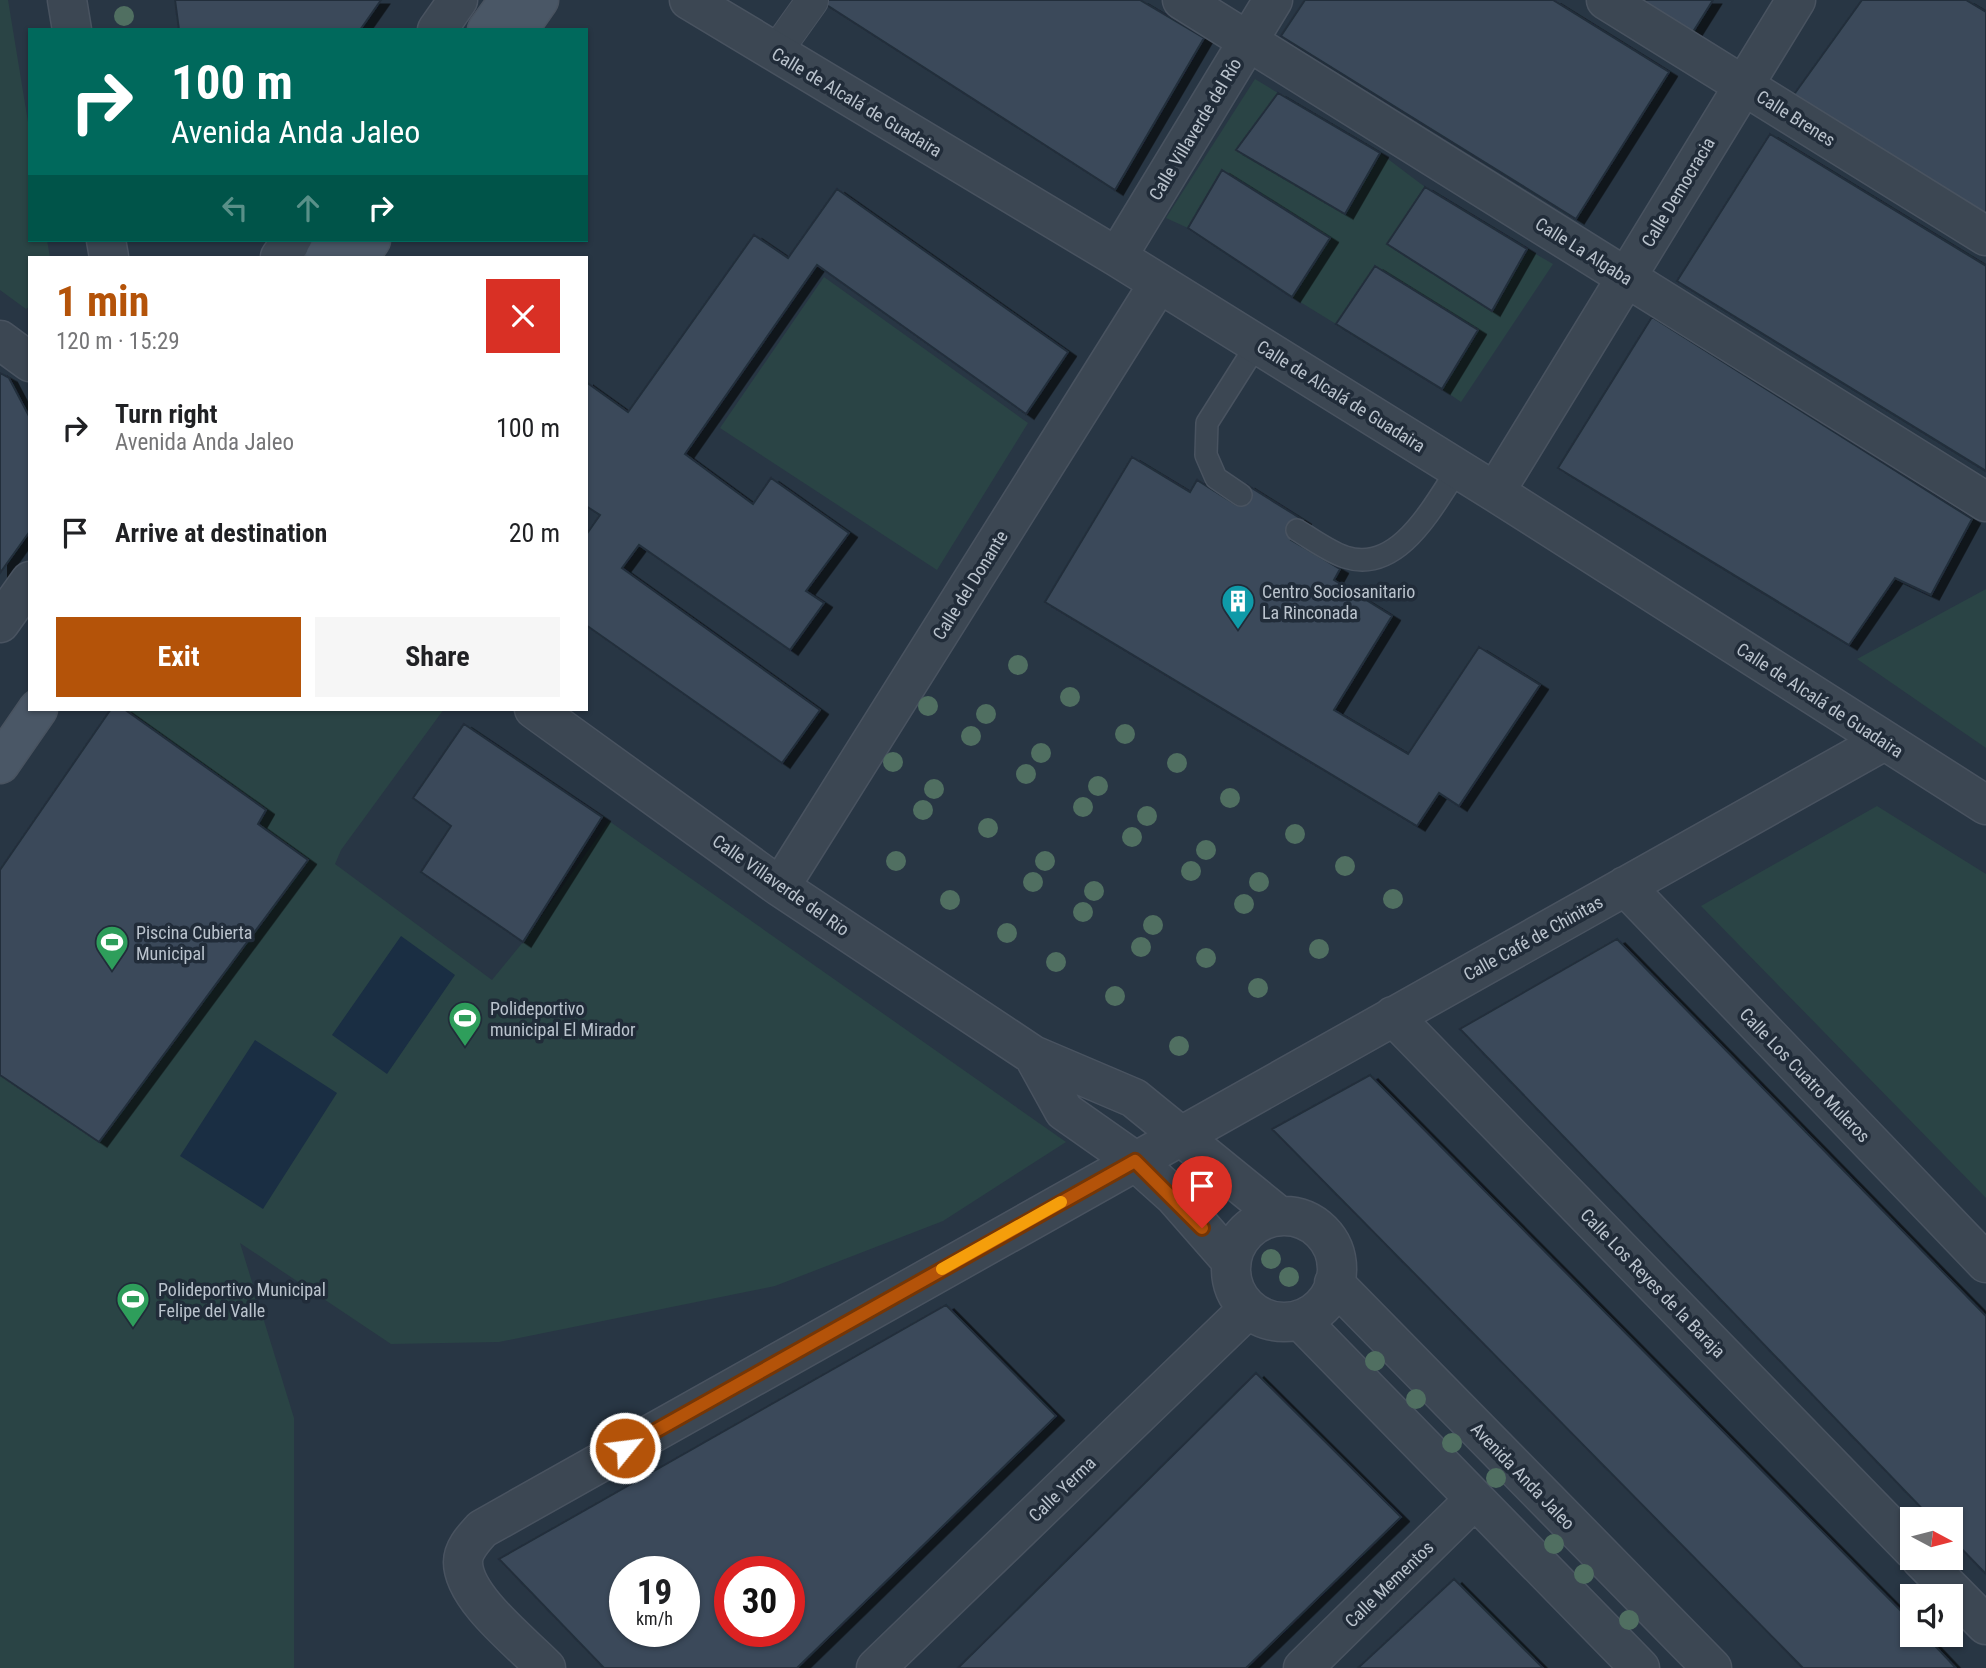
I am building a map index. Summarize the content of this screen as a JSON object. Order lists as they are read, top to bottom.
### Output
{
  "streets": {
    "street": [
      "Calle de Alcalá de Guadaira",
      "Calle Brenes",
      "Calle Villaverde del Río",
      "Calle Democracia",
      "Calle La Algaba",
      "Calle del Donante",
      "Calle Villaverde del Rio",
      "Calle Café de Chinitas",
      "Calle Los Cuatro Muleros",
      "Calle Los Reyes de la Baraja",
      "Avenida Anda Jaleo",
      "Calle Yerma",
      "Calle Mementos"
    ]
  },
  "crossings": [
    ["Calle de Alcalá de Guadaira", "Calle Villaverde del Río"],
    ["Calle de Alcalá de Guadaira", "Calle Democracia"],
    ["Calle de Alcalá de Guadaira", "Calle del Donante"],
    ["Calle de Alcalá de Guadaira", "Calle Café de Chinitas"],
    ["Calle Brenes", "Calle Democracia"],
    ["Calle Villaverde del Río", "Calle La Algaba"],
    ["Calle Democracia", "Calle La Algaba"],
    ["Calle del Donante", "Calle Villaverde del Rio"],
    ["Calle Villaverde del Rio", "Calle Café de Chinitas"],
    ["Calle Café de Chinitas", "Calle Los Cuatro Muleros"],
    ["Calle Café de Chinitas", "Calle Los Reyes de la Baraja"],
    ["Avenida Anda Jaleo", "Calle Yerma"]
  ],
  "places": {
    "building": ["Centro Sociosanitario La Rinconada"],
    "sports": ["Piscina Cubierta Municipal", "Polideportivo municipal El Mirador", "Polideportivo Municipal Felipe del Valle"]
  },
  "north": "right",
  "page": {
    "turn": ["100 m", "Avenida Anda Jaleo"],
    "heading": ["1 min", "120 m · 15:29"],
    "list": [
      {
        "name": "Turn right",
        "note": "Avenida Anda Jaleo",
        "value": "100 m"
      },
      {
        "name": "Arrive at destination",
        "value": "20 m"
      }
    ],
    "buttons": ["Exit", "Share"],
    "speed": "19 km/h",
    "limit": "30"
  }
}
